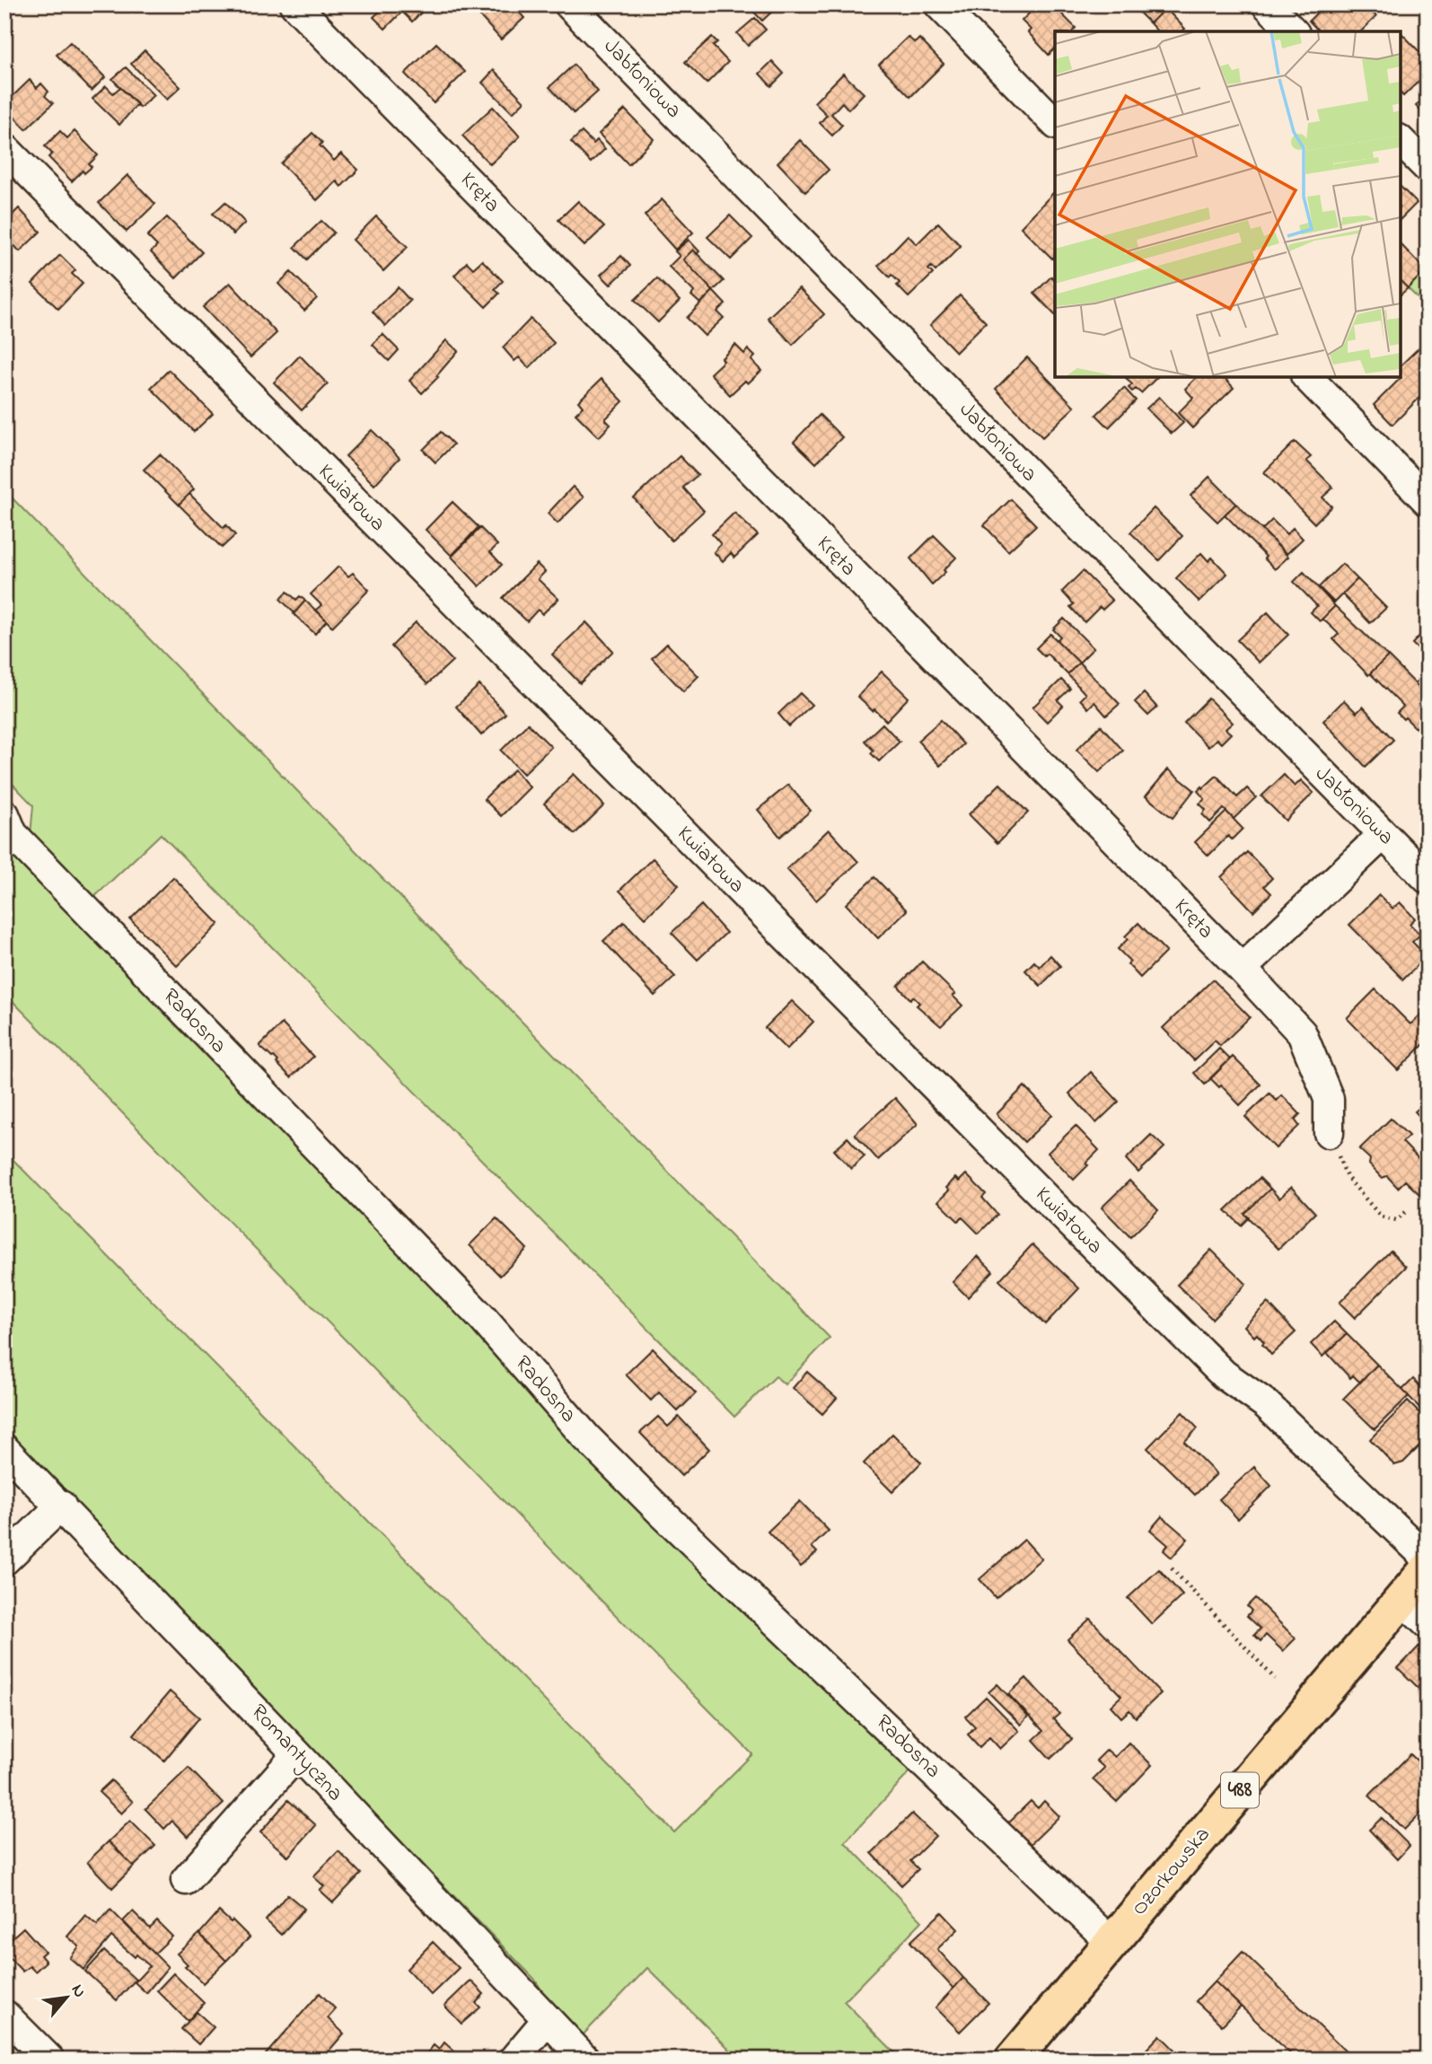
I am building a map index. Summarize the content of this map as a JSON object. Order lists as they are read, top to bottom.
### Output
{
  "streets": {
    "main road": ["488", "Ozorkowska"],
    "street": [
      "Jabłoniowa",
      "Kręta",
      "Kwiatowa",
      "Radosna",
      "Romantyczna"
    ]
  },
  "crossings": [
    ["Radosna", "Ozorkowska"]
  ],
  "north": "top right"
}
